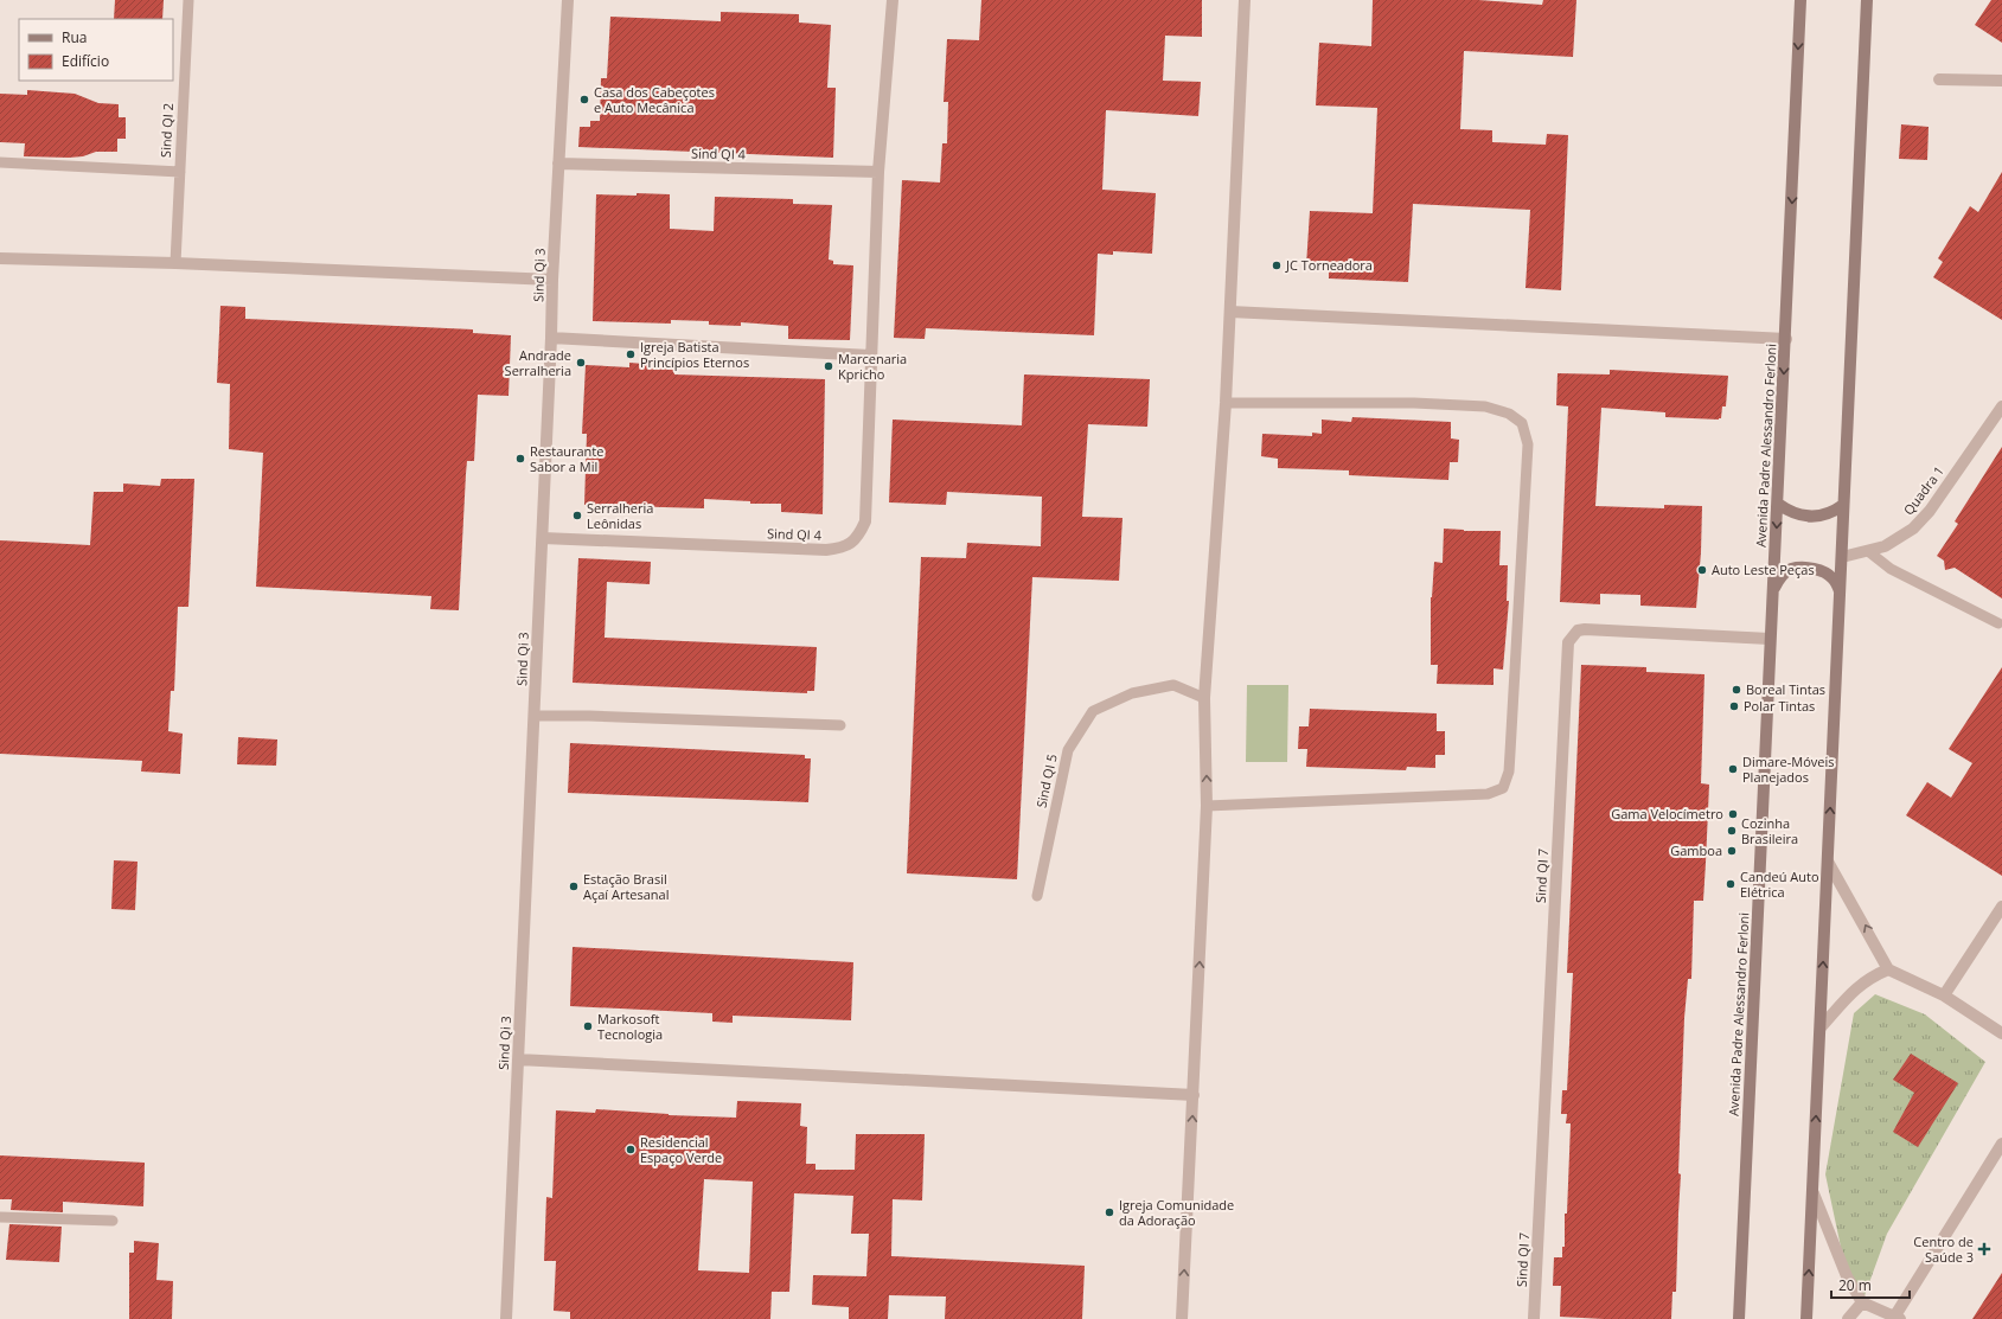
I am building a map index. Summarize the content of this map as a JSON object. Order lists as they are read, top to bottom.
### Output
{
  "streets": {
    "main road": ["Avenida Padre Alessandro Ferloni"],
    "street": [
      "Sind QI 4",
      "Sind Qi 3",
      "Quadra 1",
      "Sind QI 7"
    ],
    "lane": ["Sind QI 2", "Sind QI 5"]
  },
  "crossings": [
    ["Sind QI 4", "Sind Qi 3"],
    ["Avenida Padre Alessandro Ferloni", "Sind QI 7"]
  ],
  "places": {
    "other": [
      "Casa dos Cabeçotes e Auto Mecânica",
      "JC Torneadora",
      "Igreja Batista Princípios Eternos",
      "Andrade Serralheria",
      "Marcenaria Kpricho",
      "Restaurante Sabor a Mil",
      "Serralheria Leônidas",
      "Auto Leste Peças",
      "Boreal Tintas",
      "Polar Tintas",
      "Dimare-Móveis Planejados",
      "Gama Velocímetro",
      "Cozinha Brasileira",
      "Gamboa",
      "Candeú Auto Elétrica",
      "Estação Brasil Açaí Artesanal",
      "Markosoft Tecnologia",
      "Residencial Espaço Verde",
      "Igreja Comunidade da Adoração"
    ],
    "health": ["Centro de Saúde 3"]
  },
  "legend": ["Rua", "Edifício"],
  "scale_bar": "20 m"
}
